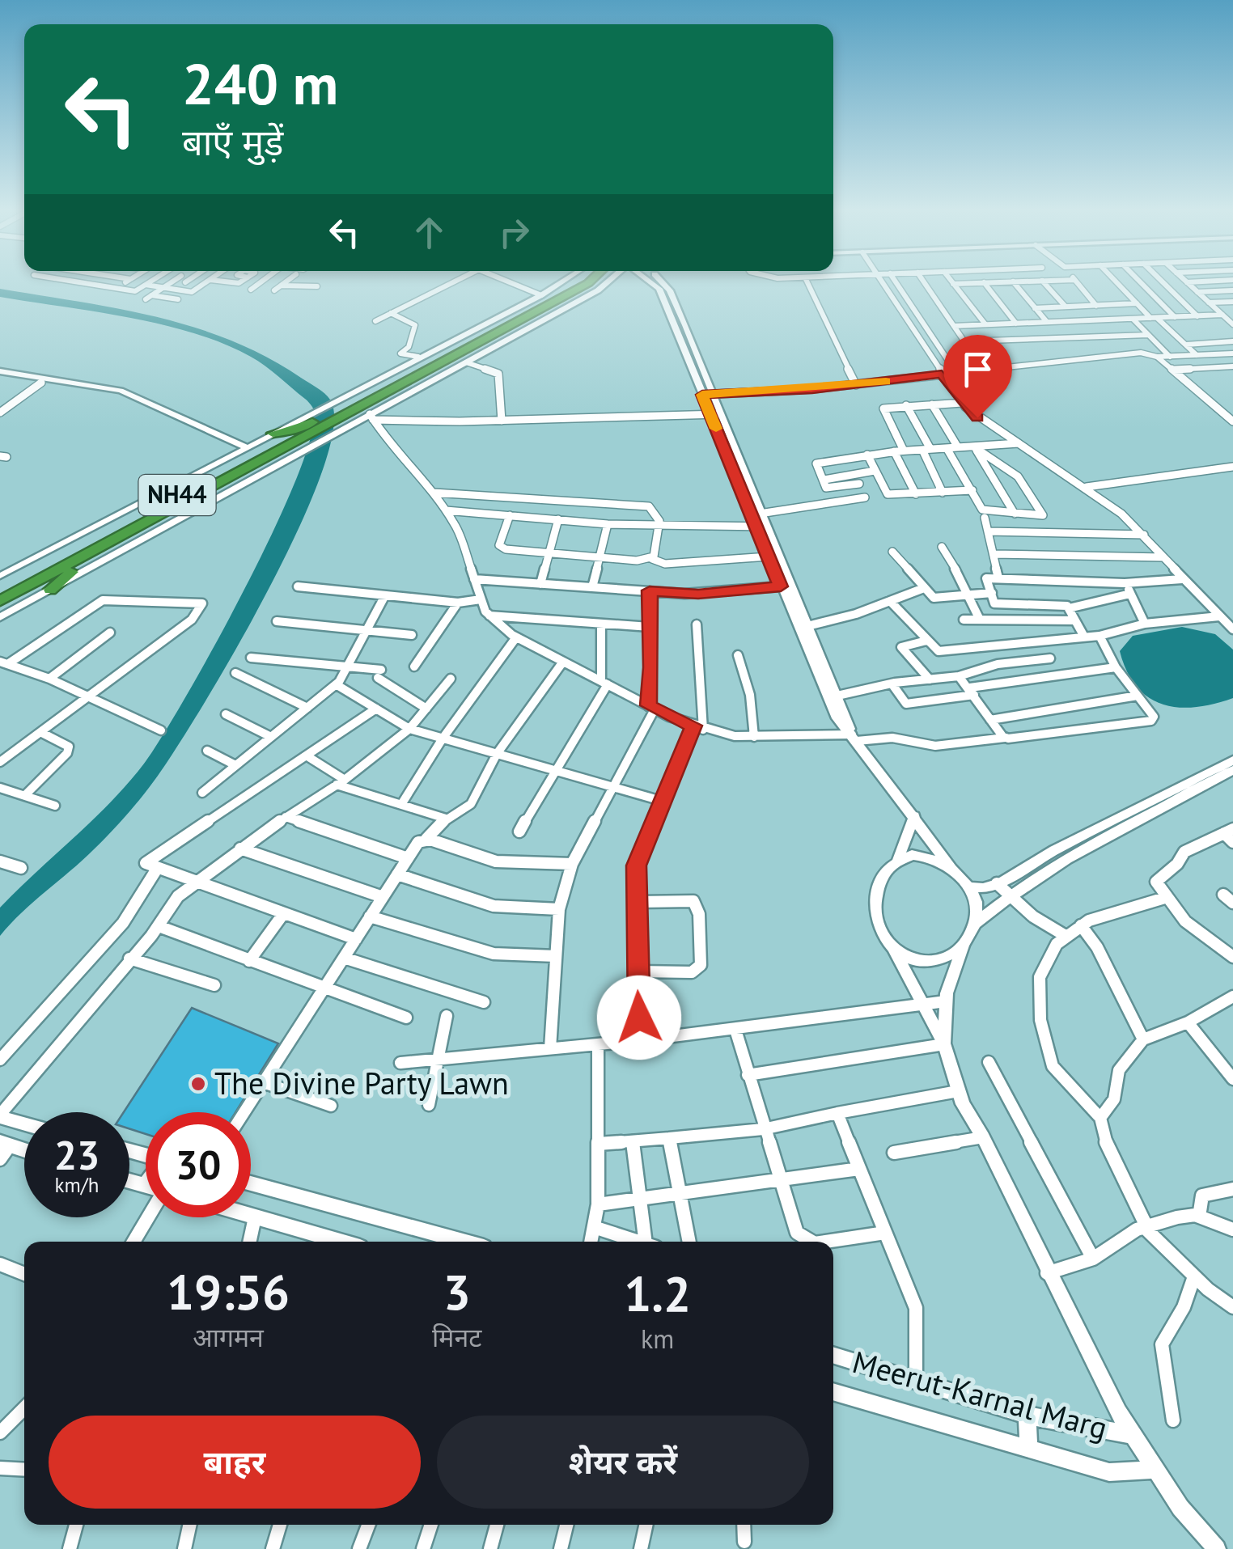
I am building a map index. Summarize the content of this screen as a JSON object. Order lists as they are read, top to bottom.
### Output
{
  "streets": {
    "highway": ["NH44"],
    "street": ["Meerut-Karnal Marg"]
  },
  "places": ["The Divine Party Lawn"],
  "page": {
    "turn": ["240 m", "बाएँ मुड़ें"],
    "speed": "23 km/h",
    "limit": "30",
    "eta": [
      "19:56",
      "आगमन",
      "3",
      "मिनट",
      "1.2",
      "km"
    ],
    "buttons": ["बाहर", "शेयर करें"]
  }
}
